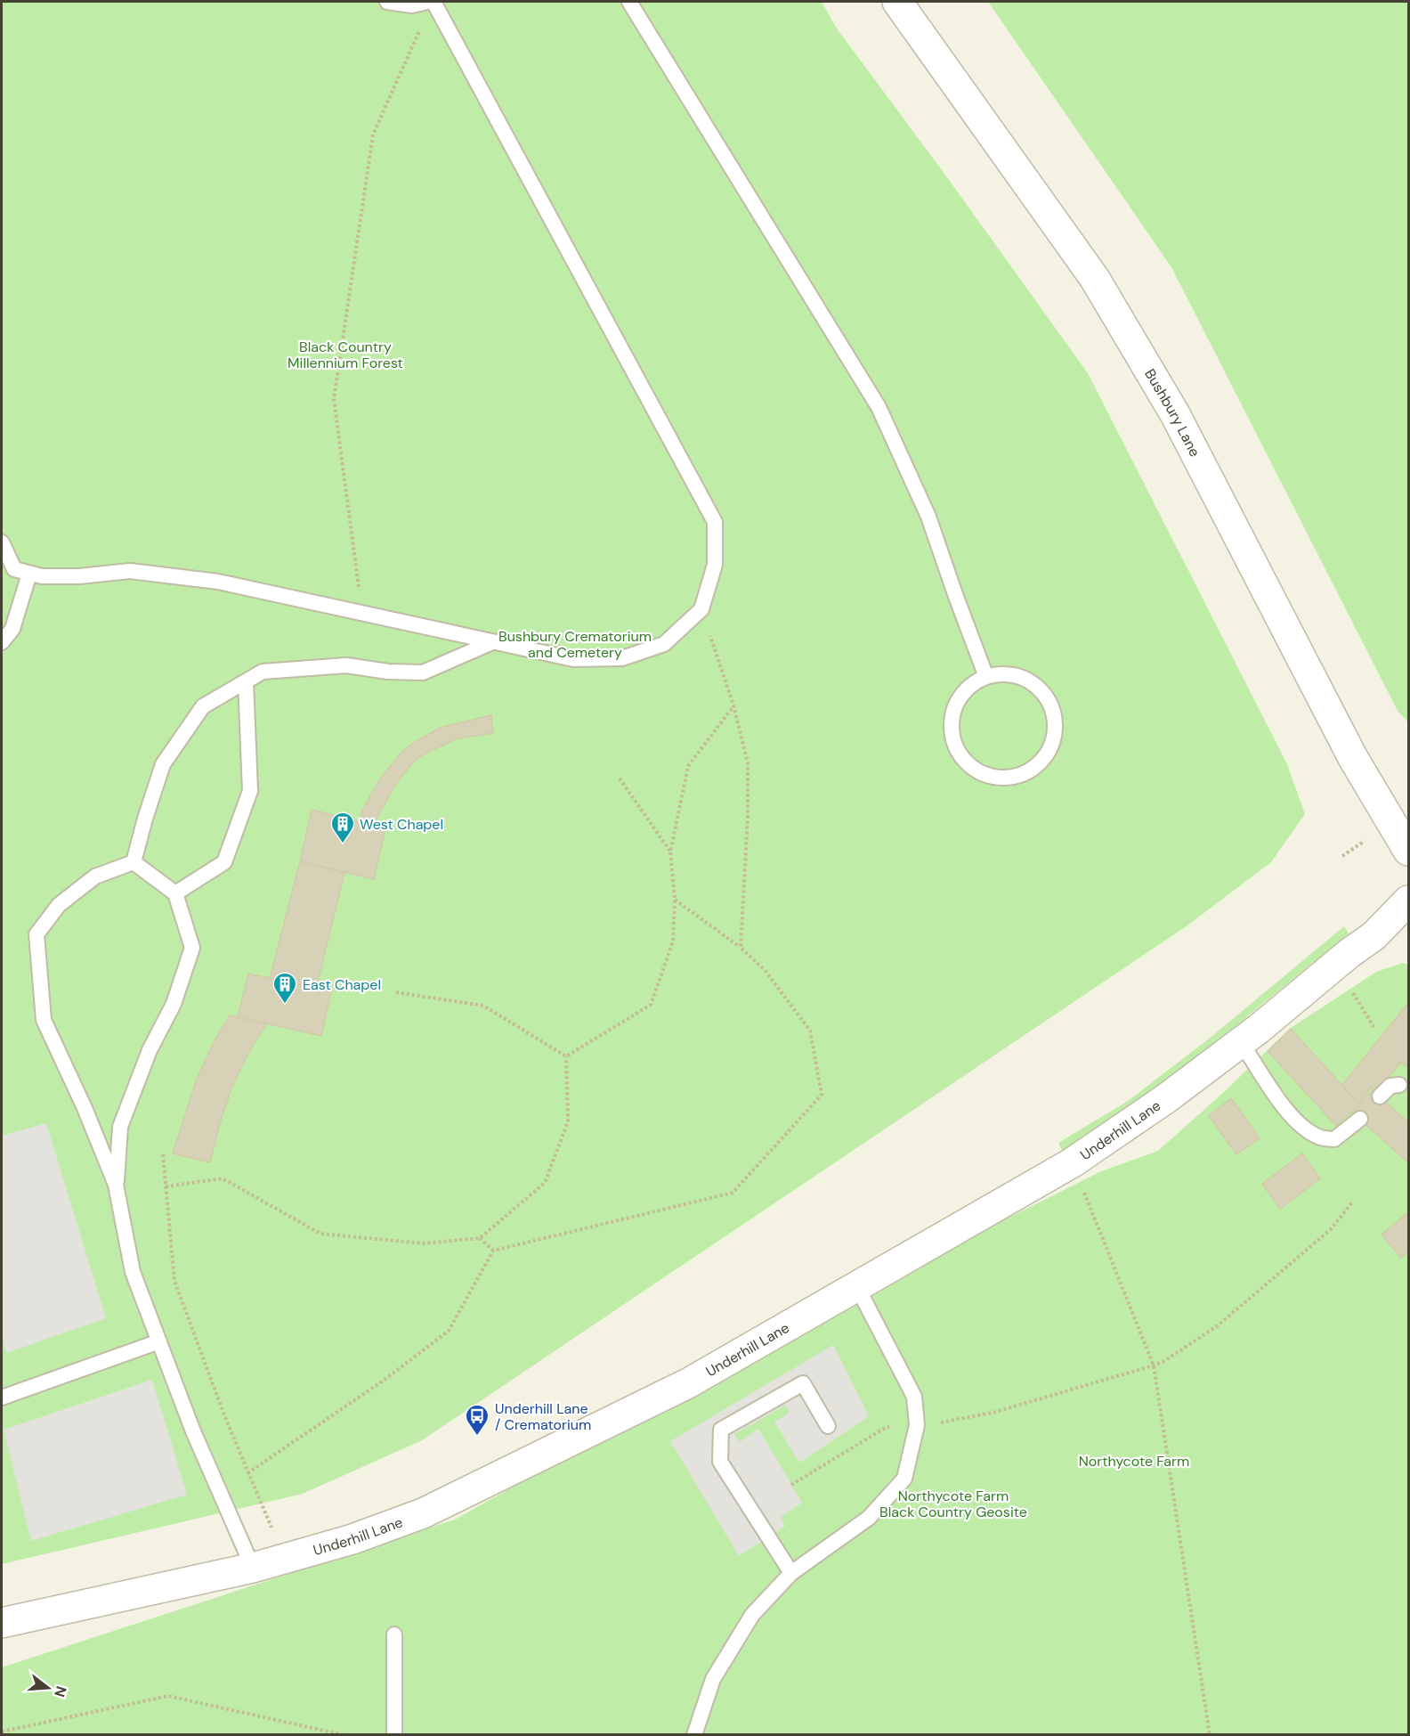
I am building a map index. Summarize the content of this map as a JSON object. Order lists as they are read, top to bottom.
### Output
{
  "streets": {
    "street": ["Bushbury Lane", "Underhill Lane"]
  },
  "parks": [
    "Black Country Millennium Forest",
    "Bushbury Crematorium and Cemetery",
    "Northycote Farm",
    "Northycote Farm Black Country Geosite"
  ],
  "places": {
    "building": ["West Chapel", "East Chapel"],
    "bus stop": ["Underhill Lane / Crematorium"]
  },
  "north": "right"
}
